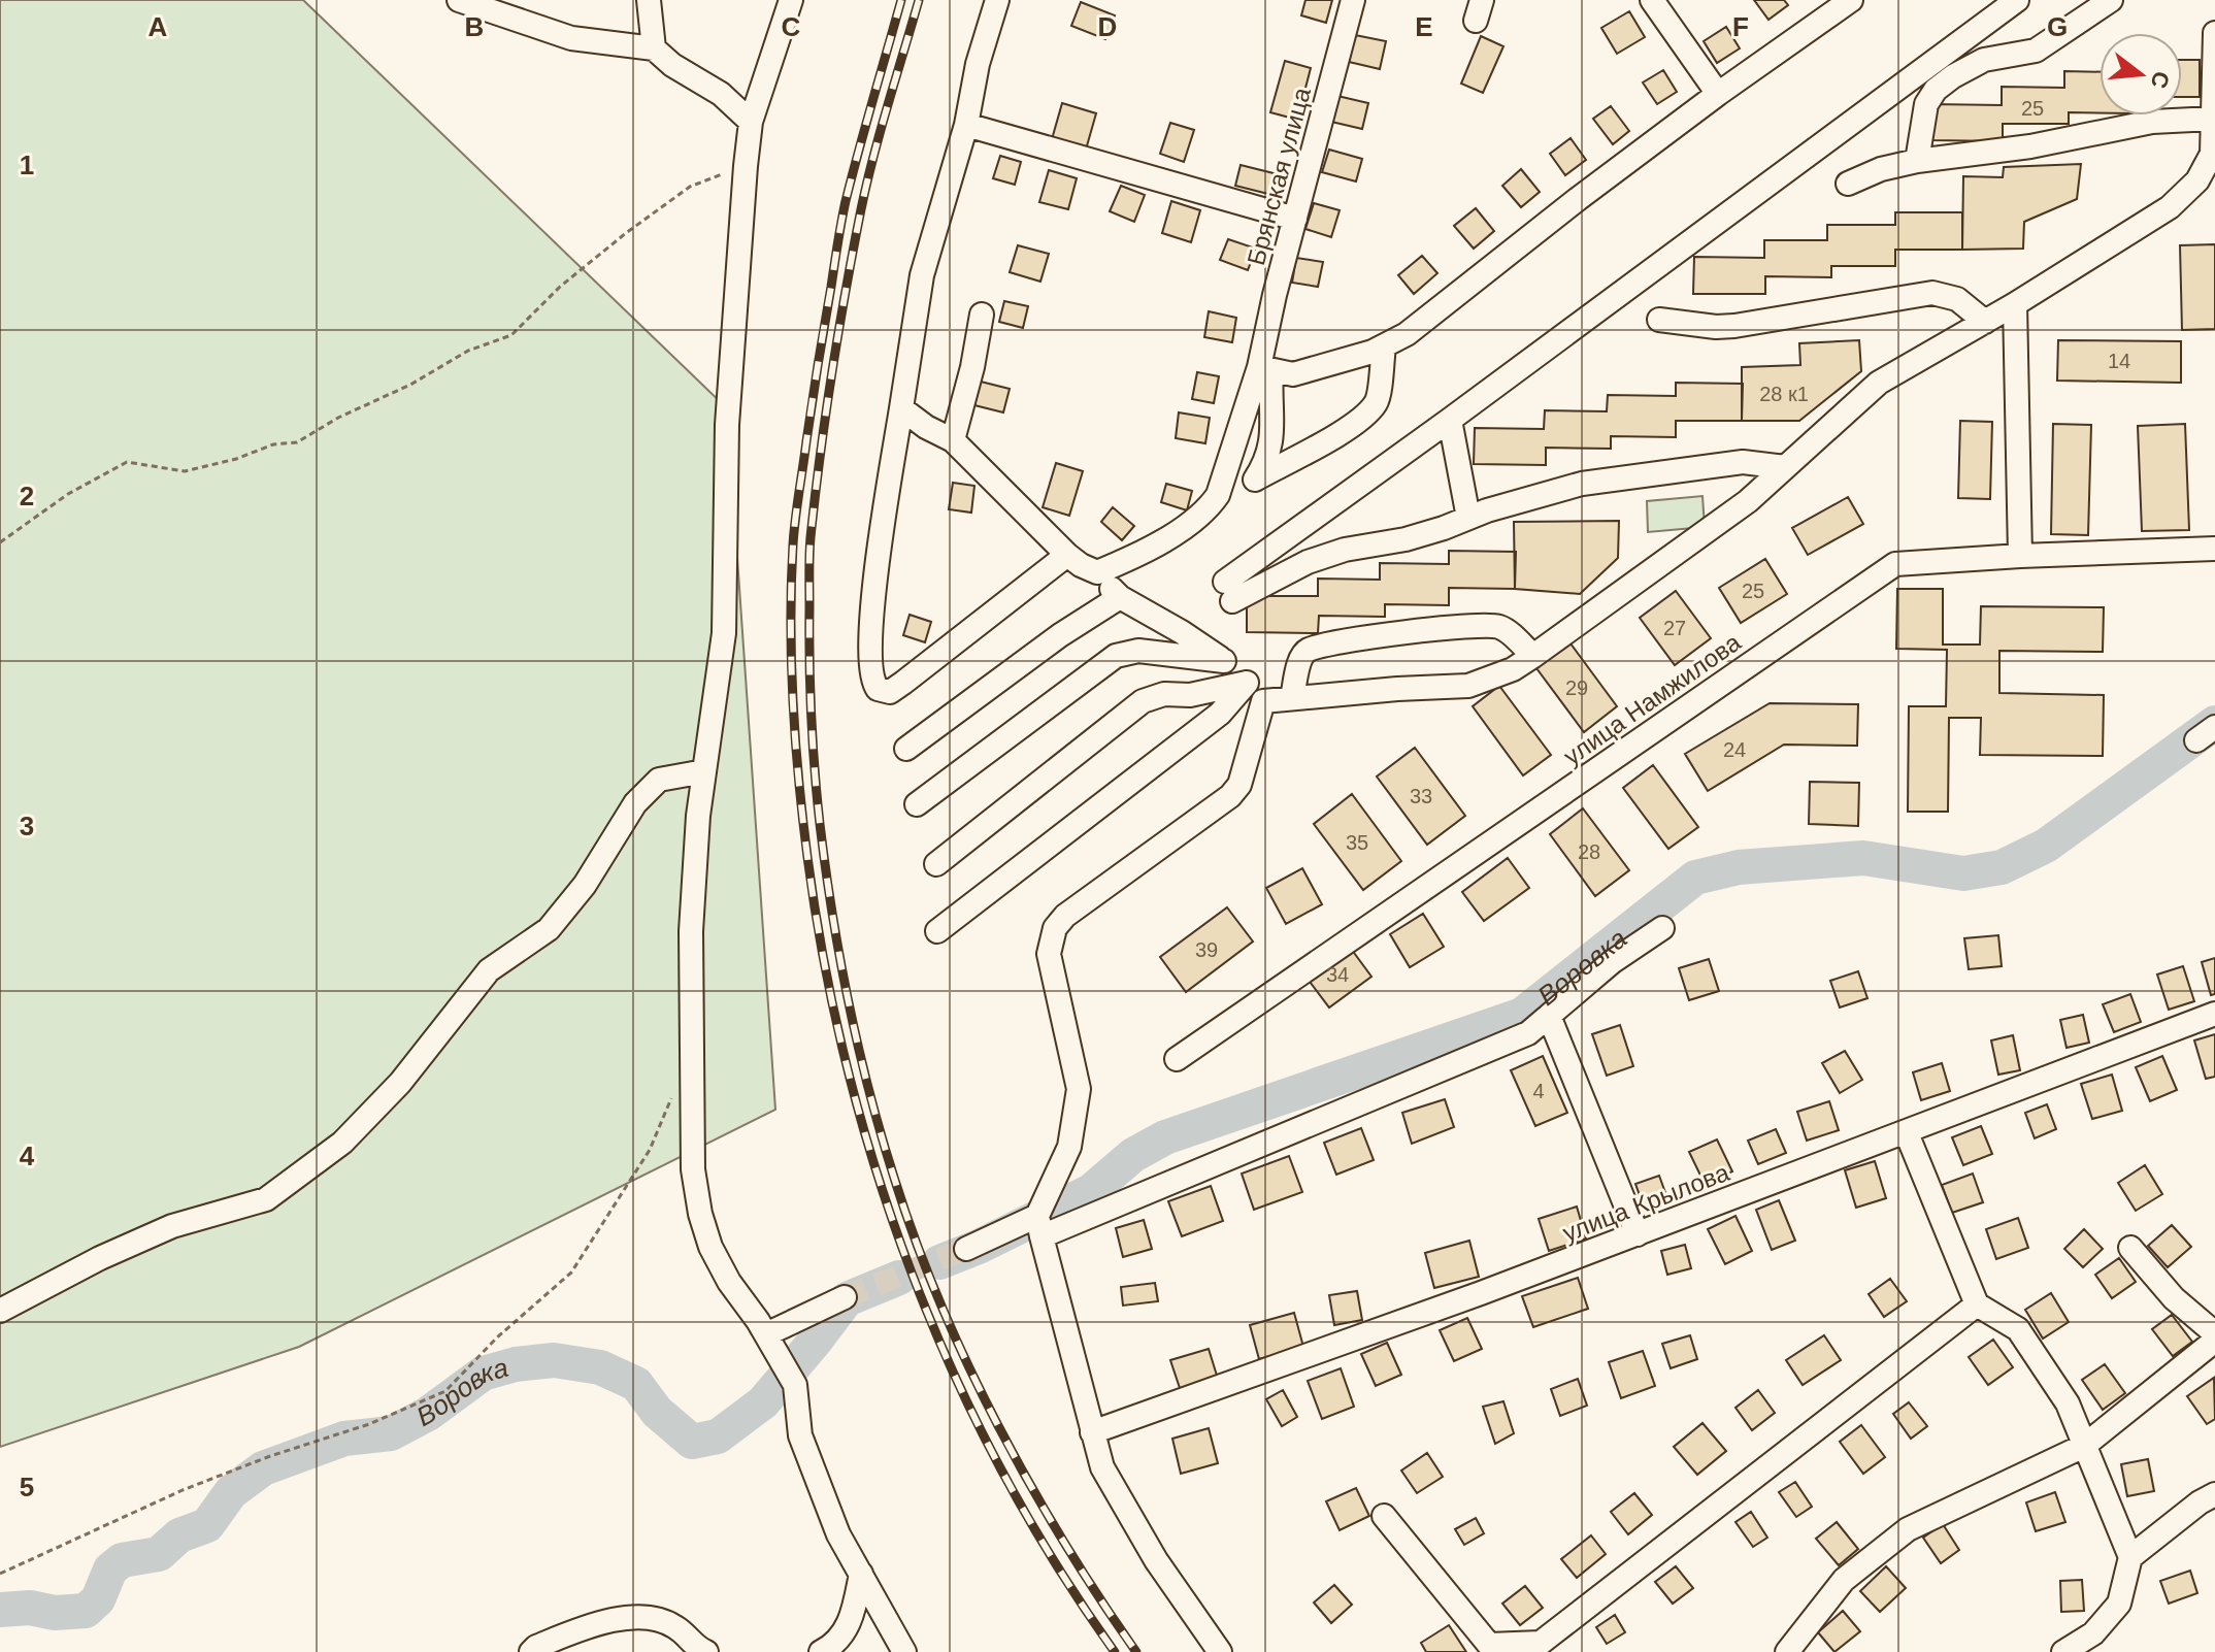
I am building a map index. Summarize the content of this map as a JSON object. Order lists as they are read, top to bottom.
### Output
{
  "streets": {
    "street": ["Брянская улица", "улица Намжилова", "улица Крылова"]
  },
  "water": ["Воровка"],
  "house_numbers": [
    "25",
    "14",
    "28 к1",
    "25",
    "27",
    "29",
    "24",
    "33",
    "35",
    "28",
    "39",
    "34",
    "4"
  ],
  "north": "right",
  "grid": {
    "columns": [
      "A",
      "B",
      "C",
      "D",
      "E",
      "F",
      "G"
    ],
    "rows": [
      "1",
      "2",
      "3",
      "4",
      "5"
    ]
  }
}
